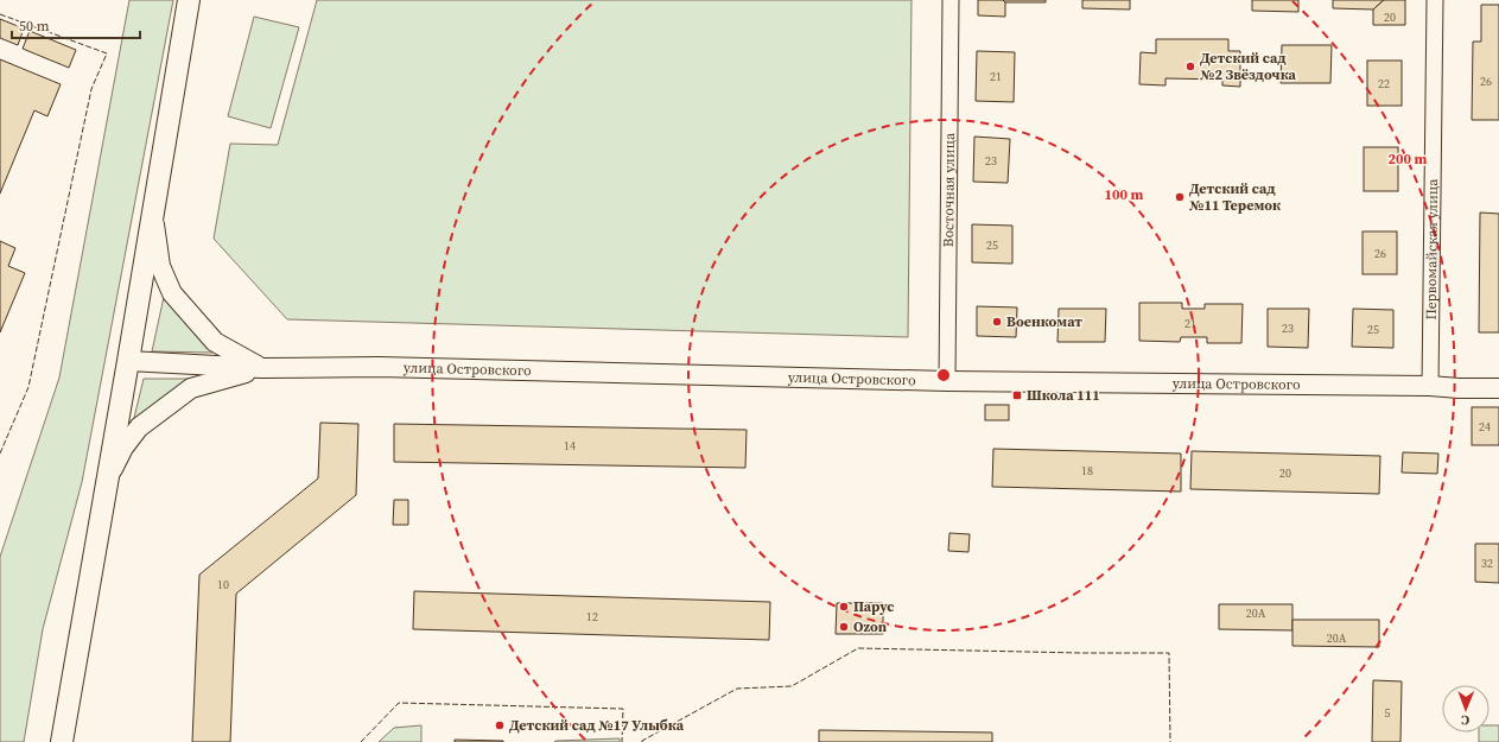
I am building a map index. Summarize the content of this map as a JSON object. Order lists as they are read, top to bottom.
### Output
{
  "streets": {
    "street": ["Восточная улица", "Первомайская улица", "улица Островского"]
  },
  "crossings": [
    ["Восточная улица", "улица Островского"],
    ["Первомайская улица", "улица Островского"]
  ],
  "places": {
    "other": [
      "Детский сад №2 Звёздочка",
      "Детский сад №11 Теремок",
      "Военкомат",
      "Парус",
      "Ozon",
      "Детский сад №17 Улыбка"
    ],
    "transit": ["Школа 111"]
  },
  "house_numbers": [
    "20",
    "21",
    "26",
    "22",
    "23",
    "25",
    "26",
    "21",
    "23",
    "25",
    "24",
    "14",
    "18",
    "20",
    "32",
    "10",
    "20А",
    "12",
    "20А",
    "5"
  ],
  "scale_bar": "50 m",
  "north": "bottom",
  "rings": ["200 m", "100 m"]
}
